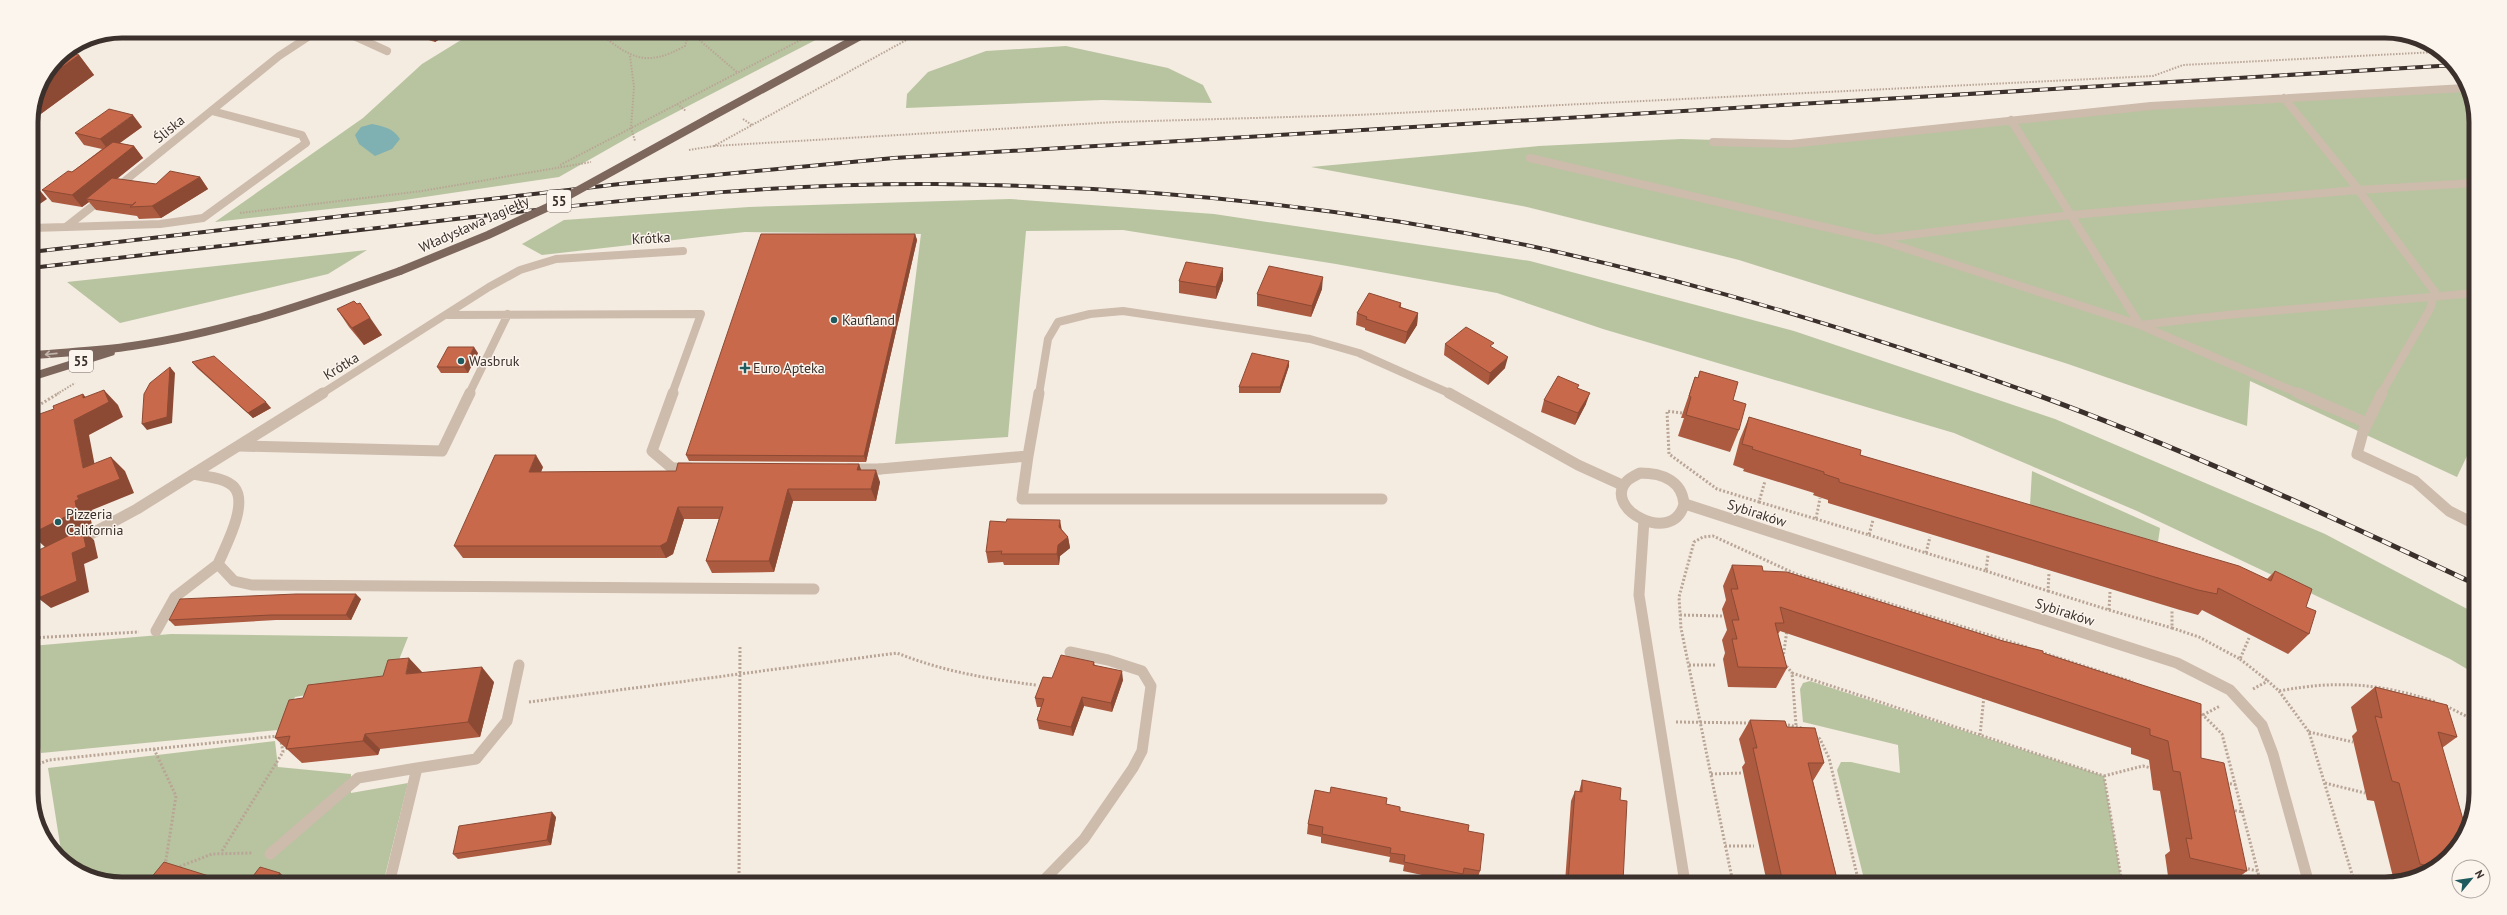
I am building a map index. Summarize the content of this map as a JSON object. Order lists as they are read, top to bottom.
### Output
{
  "streets": {
    "main road": ["55", "Władysława Jagiełły"],
    "street": ["Śliska", "Krótka", "Sybiraków"]
  },
  "places": {
    "other": ["Kaufland", "Wasbruk", "Pizzeria California"],
    "health": ["Euro Apteka"]
  },
  "north": "top right"
}
